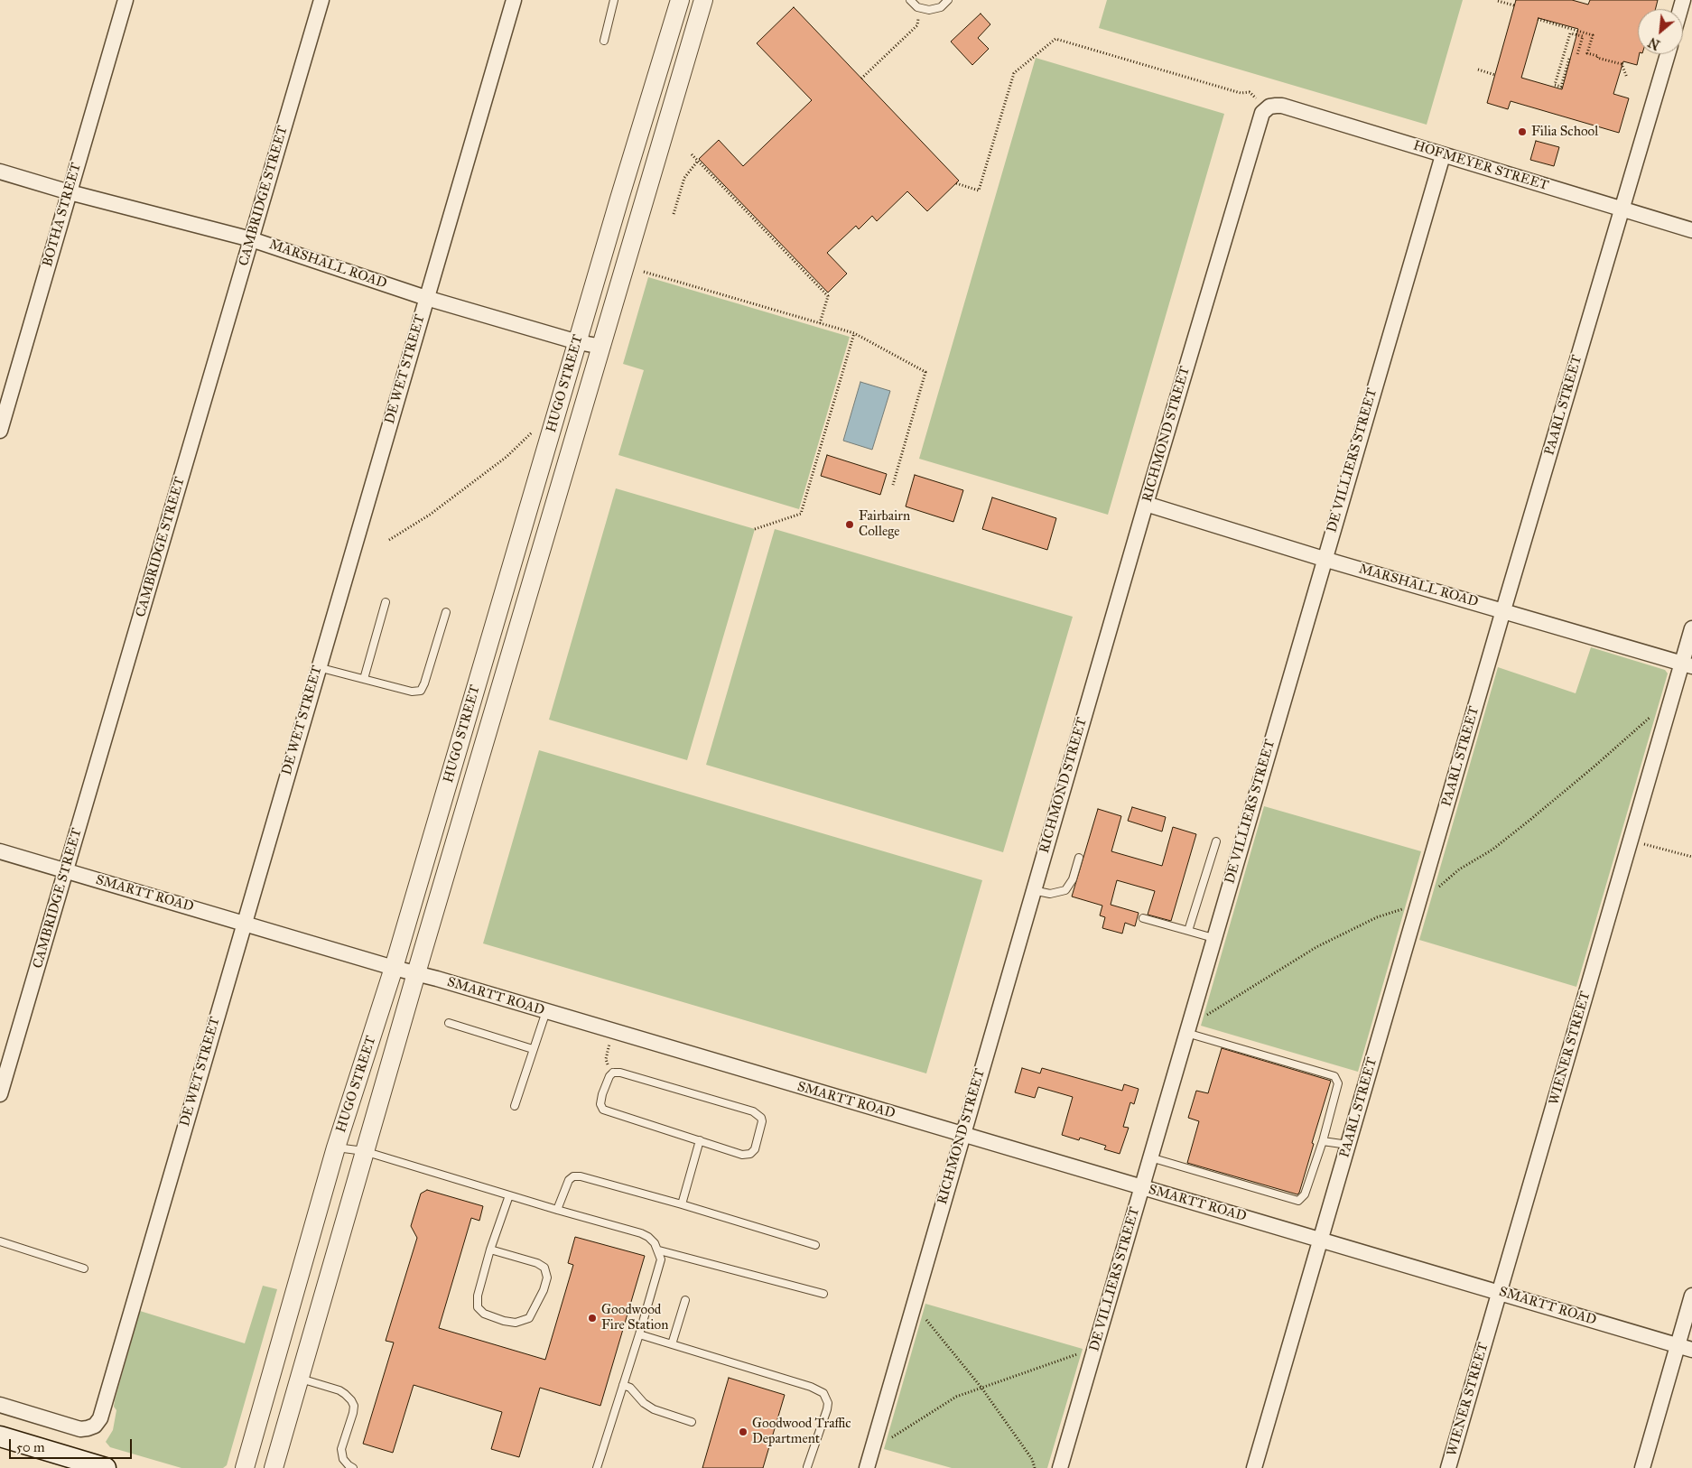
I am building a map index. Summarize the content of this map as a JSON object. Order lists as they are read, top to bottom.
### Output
{
  "streets": {
    "street": [
      "HOFMEYER STREET",
      "CAMBRIDGE STREET",
      "BOTHA STREET",
      "MARSHALL ROAD",
      "DE WET STREET",
      "HUGO STREET",
      "PAARL STREET",
      "RICHMOND STREET",
      "DE VILLIERS STREET",
      "SMARTT ROAD",
      "WIENER STREET"
    ]
  },
  "crossings": [
    ["HOFMEYER STREET", "PAARL STREET"],
    ["HOFMEYER STREET", "RICHMOND STREET"],
    ["HOFMEYER STREET", "DE VILLIERS STREET"],
    ["CAMBRIDGE STREET", "MARSHALL ROAD"],
    ["CAMBRIDGE STREET", "SMARTT ROAD"],
    ["BOTHA STREET", "MARSHALL ROAD"],
    ["MARSHALL ROAD", "DE WET STREET"],
    ["MARSHALL ROAD", "HUGO STREET"],
    ["MARSHALL ROAD", "PAARL STREET"],
    ["MARSHALL ROAD", "RICHMOND STREET"],
    ["MARSHALL ROAD", "DE VILLIERS STREET"],
    ["MARSHALL ROAD", "WIENER STREET"],
    ["DE WET STREET", "SMARTT ROAD"],
    ["HUGO STREET", "SMARTT ROAD"],
    ["PAARL STREET", "SMARTT ROAD"],
    ["RICHMOND STREET", "SMARTT ROAD"],
    ["DE VILLIERS STREET", "SMARTT ROAD"],
    ["SMARTT ROAD", "WIENER STREET"]
  ],
  "places": [
    "Filia School",
    "Fairbairn College",
    "Goodwood Fire Station",
    "Goodwood Traffic Department"
  ],
  "scale_bar": "50 m",
  "north": "bottom left"
}
